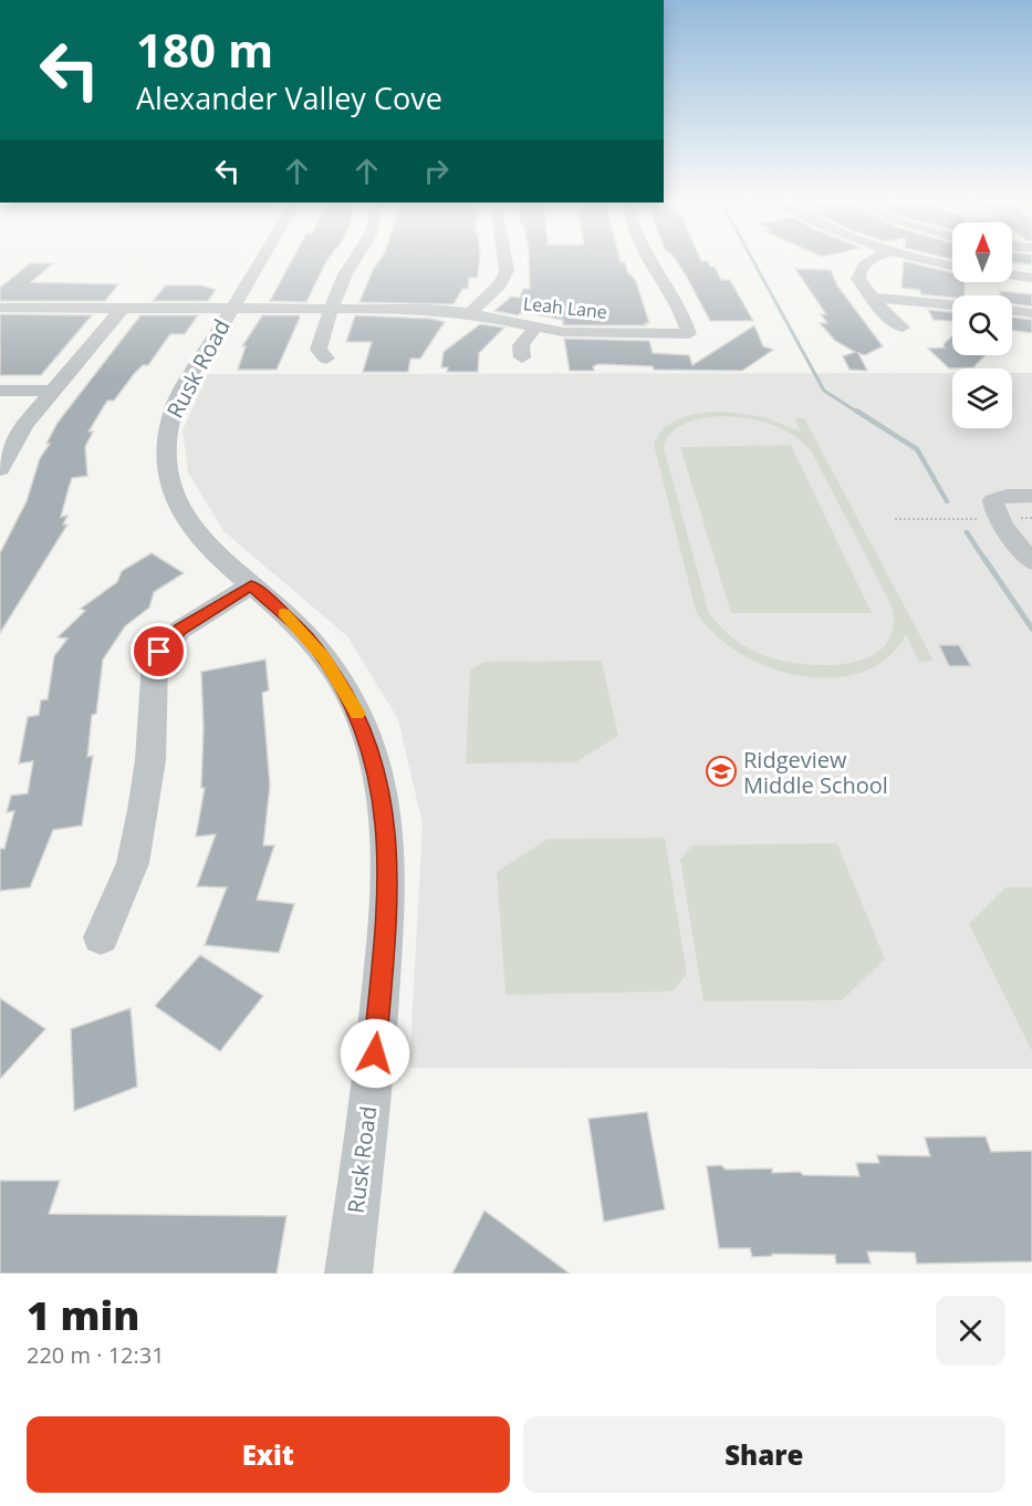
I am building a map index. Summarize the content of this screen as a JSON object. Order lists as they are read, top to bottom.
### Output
{
  "streets": {
    "street": ["Leah Lane", "Rusk Road"]
  },
  "crossings": [
    ["Leah Lane", "Rusk Road"]
  ],
  "places": {
    "school or university": ["Ridgeview Middle School"]
  },
  "north": "top",
  "page": {
    "turn": ["180 m", "Alexander Valley Cove"],
    "heading": ["1 min", "220 m · 12:31"],
    "buttons": ["Exit", "Share"]
  }
}
